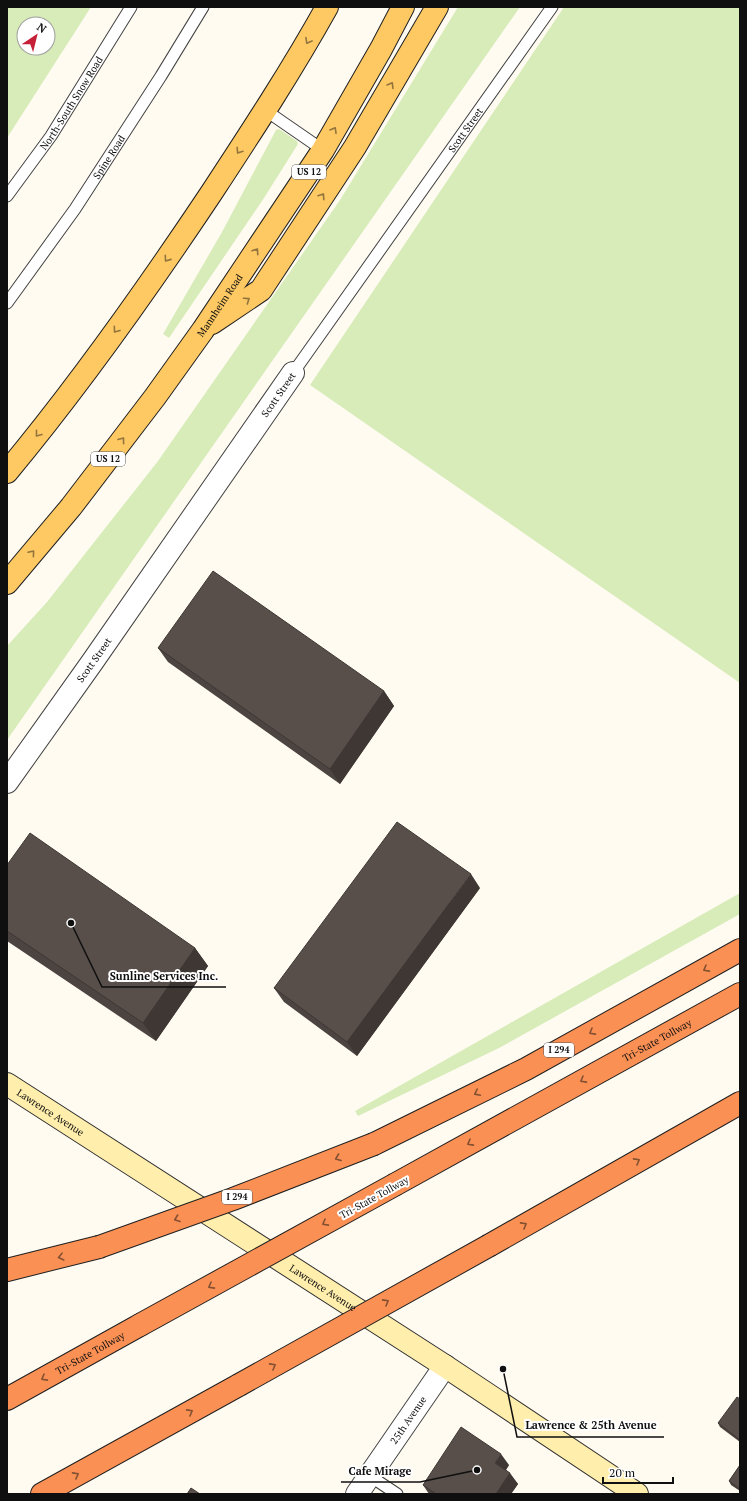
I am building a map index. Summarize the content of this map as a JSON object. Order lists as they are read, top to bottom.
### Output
{
  "streets": {
    "highway": ["Tri-State Tollway", "I 294"],
    "main road": ["US 12", "Mannheim Road", "Lawrence Avenue"],
    "street": ["Scott Street", "25th Avenue"],
    "lane": ["North-South Snow Road", "Spine Road"]
  },
  "crossings": [
    ["Lawrence Avenue", "25th Avenue"]
  ],
  "places": ["Sunline Services Inc.", "Lawrence & 25th Avenue", "Cafe Mirage"],
  "scale_bar": "20 m",
  "north": "top right"
}
